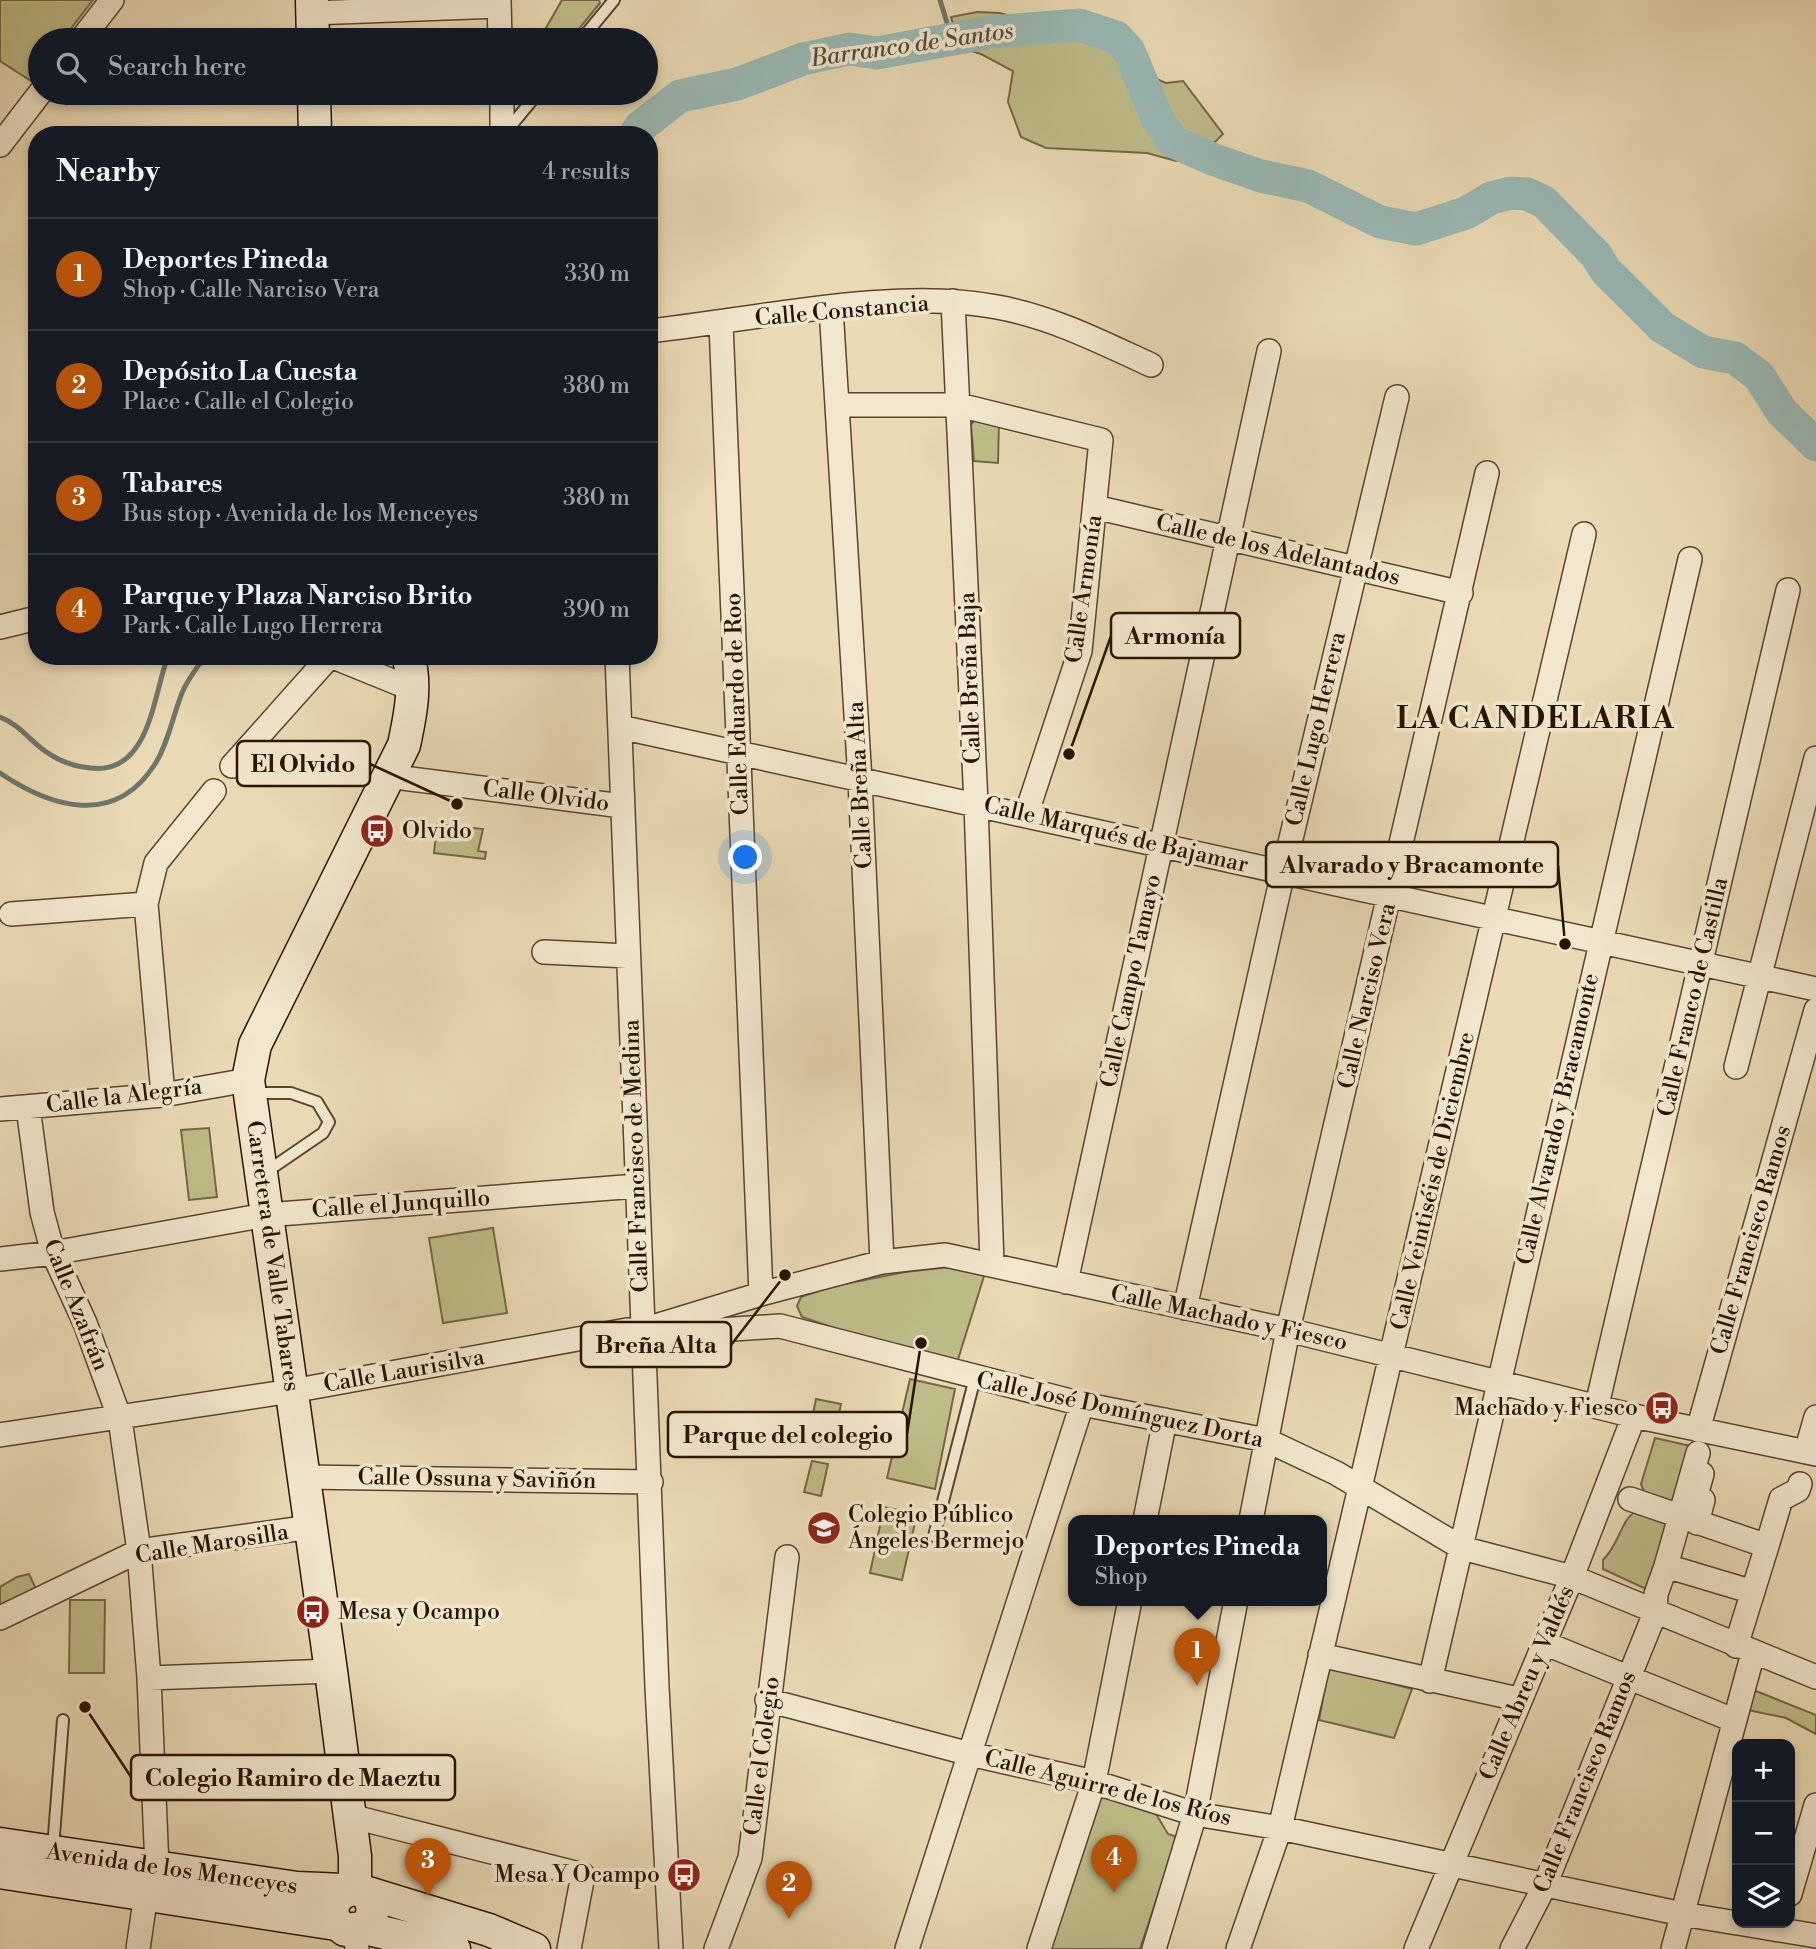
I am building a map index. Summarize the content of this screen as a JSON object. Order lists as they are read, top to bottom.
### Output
{
  "streets": {
    "main road": ["Carretera de Valle Tabares", "Avenida de los Menceyes"],
    "street": [
      "Calle Constancia",
      "Calle de los Adelantados",
      "Calle Armonía",
      "Calle Breña Baja",
      "Calle Eduardo de Roo",
      "Calle Lugo Herrera",
      "Calle Breña Alta",
      "Calle Olvido",
      "Calle Marqués de Bajamar",
      "Calle Campo Tamayo",
      "Calle Narciso Vera",
      "Calle Franco de Castilla",
      "Calle la Alegría",
      "Calle Alvarado y Bracamonte",
      "Calle Francisco de Medina",
      "Calle Veintiséis de Diciembre",
      "Calle el Junquillo",
      "Calle Francisco Ramos",
      "Calle Azafrán",
      "Calle Machado y Fiesco",
      "Calle Laurisilva",
      "Calle José Domínguez Dorta",
      "Calle Ossuna y Saviñón",
      "Calle Marosilla",
      "Calle Abreu y Valdés",
      "Calle el Colegio",
      "Calle Aguirre de los Ríos"
    ]
  },
  "crossings": [
    ["Calle Constancia", "Calle Breña Baja"],
    ["Calle Constancia", "Calle Eduardo de Roo"],
    ["Calle Constancia", "Calle Breña Alta"],
    ["Calle de los Adelantados", "Calle Armonía"],
    ["Calle de los Adelantados", "Calle Lugo Herrera"],
    ["Calle de los Adelantados", "Calle Campo Tamayo"],
    ["Calle de los Adelantados", "Calle Narciso Vera"],
    ["Calle Armonía", "Calle Breña Baja"],
    ["Calle Armonía", "Calle Marqués de Bajamar"],
    ["Calle Breña Baja", "Calle Marqués de Bajamar"],
    ["Calle Breña Baja", "Calle Machado y Fiesco"],
    ["Calle Eduardo de Roo", "Calle Marqués de Bajamar"],
    ["Calle Eduardo de Roo", "Calle Machado y Fiesco"],
    ["Calle Eduardo de Roo", "Calle José Domínguez Dorta"],
    ["Calle Lugo Herrera", "Calle Marqués de Bajamar"],
    ["Calle Lugo Herrera", "Calle Machado y Fiesco"],
    ["Calle Breña Alta", "Calle Marqués de Bajamar"],
    ["Calle Breña Alta", "Calle Machado y Fiesco"],
    ["Calle Olvido", "Calle Francisco de Medina"],
    ["Calle Olvido", "Carretera de Valle Tabares"],
    ["Calle Marqués de Bajamar", "Calle Campo Tamayo"],
    ["Calle Marqués de Bajamar", "Calle Narciso Vera"],
    ["Calle Marqués de Bajamar", "Calle Franco de Castilla"],
    ["Calle Marqués de Bajamar", "Calle Alvarado y Bracamonte"],
    ["Calle Marqués de Bajamar", "Calle Francisco de Medina"],
    ["Calle Marqués de Bajamar", "Calle Veintiséis de Diciembre"],
    ["Calle Campo Tamayo", "Calle Machado y Fiesco"],
    ["Calle Narciso Vera", "Calle Machado y Fiesco"],
    ["Calle Narciso Vera", "Calle José Domínguez Dorta"],
    ["Calle Franco de Castilla", "Calle Machado y Fiesco"],
    ["Calle la Alegría", "Carretera de Valle Tabares"],
    ["Calle la Alegría", "Calle Azafrán"],
    ["Calle Alvarado y Bracamonte", "Calle Machado y Fiesco"],
    ["Calle Alvarado y Bracamonte", "Calle José Domínguez Dorta"],
    ["Calle Francisco de Medina", "Calle el Junquillo"],
    ["Calle Francisco de Medina", "Calle Machado y Fiesco"],
    ["Calle Francisco de Medina", "Calle Laurisilva"],
    ["Calle Francisco de Medina", "Calle José Domínguez Dorta"],
    ["Calle Francisco de Medina", "Calle Ossuna y Saviñón"],
    ["Calle Veintiséis de Diciembre", "Calle Machado y Fiesco"],
    ["Calle Veintiséis de Diciembre", "Calle José Domínguez Dorta"],
    ["Calle Veintiséis de Diciembre", "Calle Aguirre de los Ríos"],
    ["Calle el Junquillo", "Carretera de Valle Tabares"],
    ["Calle el Junquillo", "Calle Azafrán"],
    ["Calle Francisco Ramos", "Calle Machado y Fiesco"],
    ["Calle Francisco Ramos", "Calle José Domínguez Dorta"],
    ["Calle Francisco Ramos", "Calle Aguirre de los Ríos"],
    ["Carretera de Valle Tabares", "Calle Laurisilva"],
    ["Carretera de Valle Tabares", "Calle Ossuna y Saviñón"],
    ["Carretera de Valle Tabares", "Calle Marosilla"],
    ["Carretera de Valle Tabares", "Avenida de los Menceyes"],
    ["Calle Azafrán", "Calle Laurisilva"],
    ["Calle Azafrán", "Calle Marosilla"],
    ["Calle Azafrán", "Avenida de los Menceyes"],
    ["Calle Machado y Fiesco", "Calle Laurisilva"],
    ["Calle Machado y Fiesco", "Calle José Domínguez Dorta"],
    ["Calle Machado y Fiesco", "Calle Abreu y Valdés"],
    ["Calle Laurisilva", "Calle José Domínguez Dorta"],
    ["Calle José Domínguez Dorta", "Calle Abreu y Valdés"],
    ["Calle Abreu y Valdés", "Calle Aguirre de los Ríos"],
    ["Calle el Colegio", "Calle Aguirre de los Ríos"]
  ],
  "districts": ["LA CANDELARIA"],
  "water": ["Barranco de Santos"],
  "places": {
    "other": [
      "Armonía",
      "El Olvido",
      "Alvarado y Bracamonte",
      "Breña Alta",
      "Parque del colegio",
      "Colegio Ramiro de Maeztu"
    ],
    "bus stop": [
      "Olvido",
      "Machado y Fiesco",
      "Mesa y Ocampo",
      "Mesa Y Ocampo"
    ],
    "school or university": ["Colegio Público Ángeles Bermejo"]
  },
  "page": {
    "search": "Search here",
    "heading": ["Nearby", "4 results"],
    "list": [
      {
        "mark": "1",
        "name": "Deportes Pineda",
        "note": "Shop · Calle Narciso Vera",
        "value": "330 m"
      },
      {
        "mark": "2",
        "name": "Depósito La Cuesta",
        "note": "Place · Calle el Colegio",
        "value": "380 m"
      },
      {
        "mark": "3",
        "name": "Tabares",
        "note": "Bus stop · Avenida de los Menceyes",
        "value": "380 m"
      },
      {
        "mark": "4",
        "name": "Parque y Plaza Narciso Brito",
        "note": "Park · Calle Lugo Herrera",
        "value": "390 m"
      }
    ],
    "popup": ["Deportes Pineda", "Shop"],
    "pins": [
      "1",
      "4",
      "3",
      "2"
    ],
    "map_buttons": ["+", "−"]
  }
}
